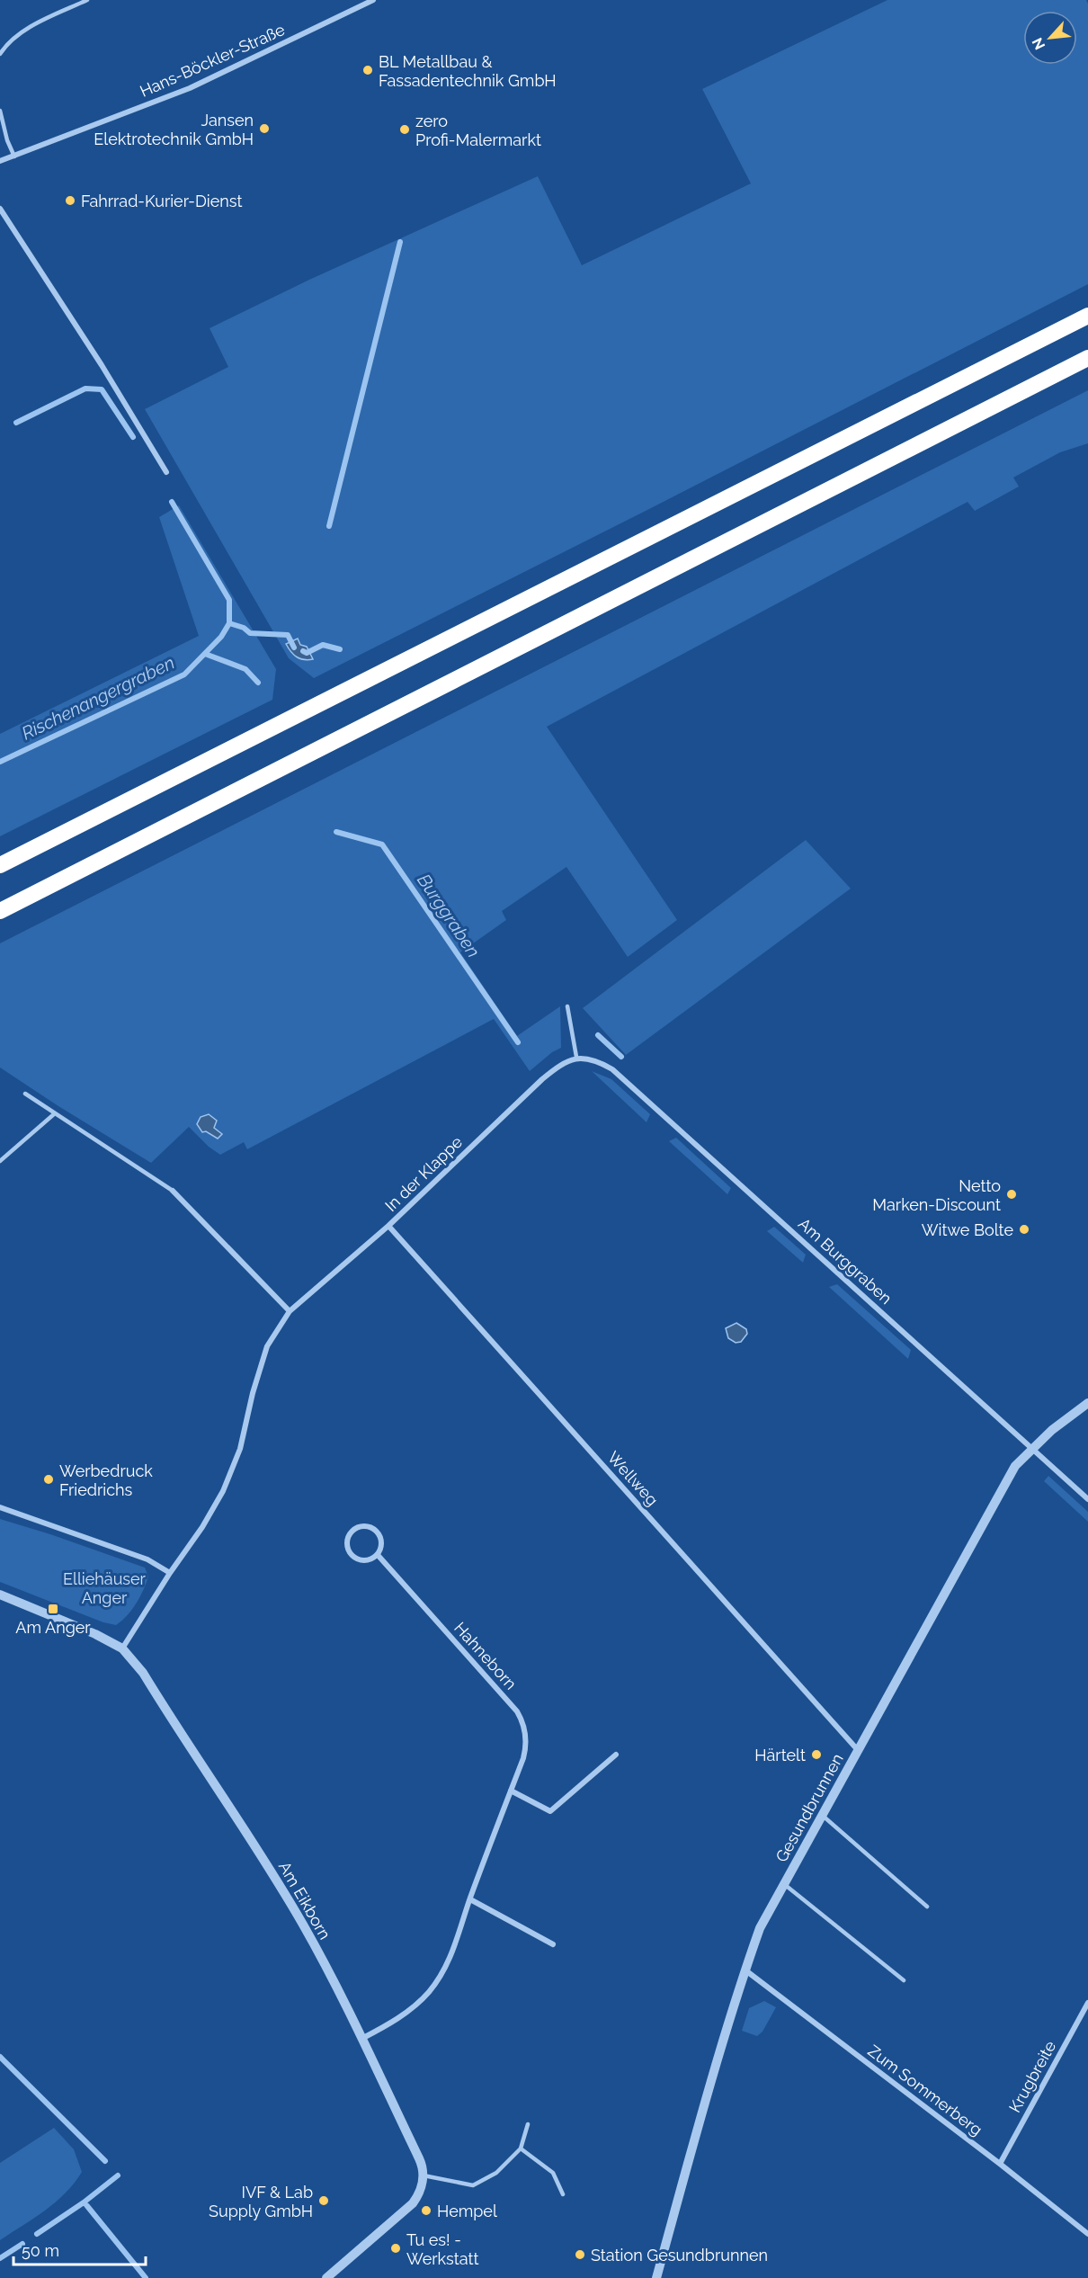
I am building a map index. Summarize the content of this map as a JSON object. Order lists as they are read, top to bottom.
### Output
{
  "streets": {
    "street": [
      "Hans-Böckler-Straße",
      "In der Klappe",
      "Am Burggraben",
      "Wellweg",
      "Hahneborn",
      "Gesundbrunnen",
      "Am Eikborn",
      "Krugbreite",
      "Zum Sommerberg"
    ]
  },
  "crossings": [
    ["In der Klappe", "Am Burggraben"],
    ["In der Klappe", "Wellweg"],
    ["In der Klappe", "Am Eikborn"],
    ["Am Burggraben", "Gesundbrunnen"],
    ["Wellweg", "Gesundbrunnen"],
    ["Hahneborn", "Am Eikborn"],
    ["Gesundbrunnen", "Zum Sommerberg"],
    ["Krugbreite", "Zum Sommerberg"]
  ],
  "water": ["Rischenangergraben", "Burggraben"],
  "parks": ["Elliehäuser Anger"],
  "places": {
    "other": [
      "BL Metallbau & Fassadentechnik GmbH",
      "Jansen Elektrotechnik GmbH",
      "zero Profi-Malermarkt",
      "Fahrrad-Kurier-Dienst",
      "Netto Marken-Discount",
      "Witwe Bolte",
      "Werbedruck Friedrichs",
      "Härtelt",
      "IVF & Lab Supply GmbH",
      "Hempel",
      "Tu es! - Werkstatt",
      "Station Gesundbrunnen"
    ],
    "transit": ["Am Anger"]
  },
  "scale_bar": "50 m",
  "north": "bottom left"
}
